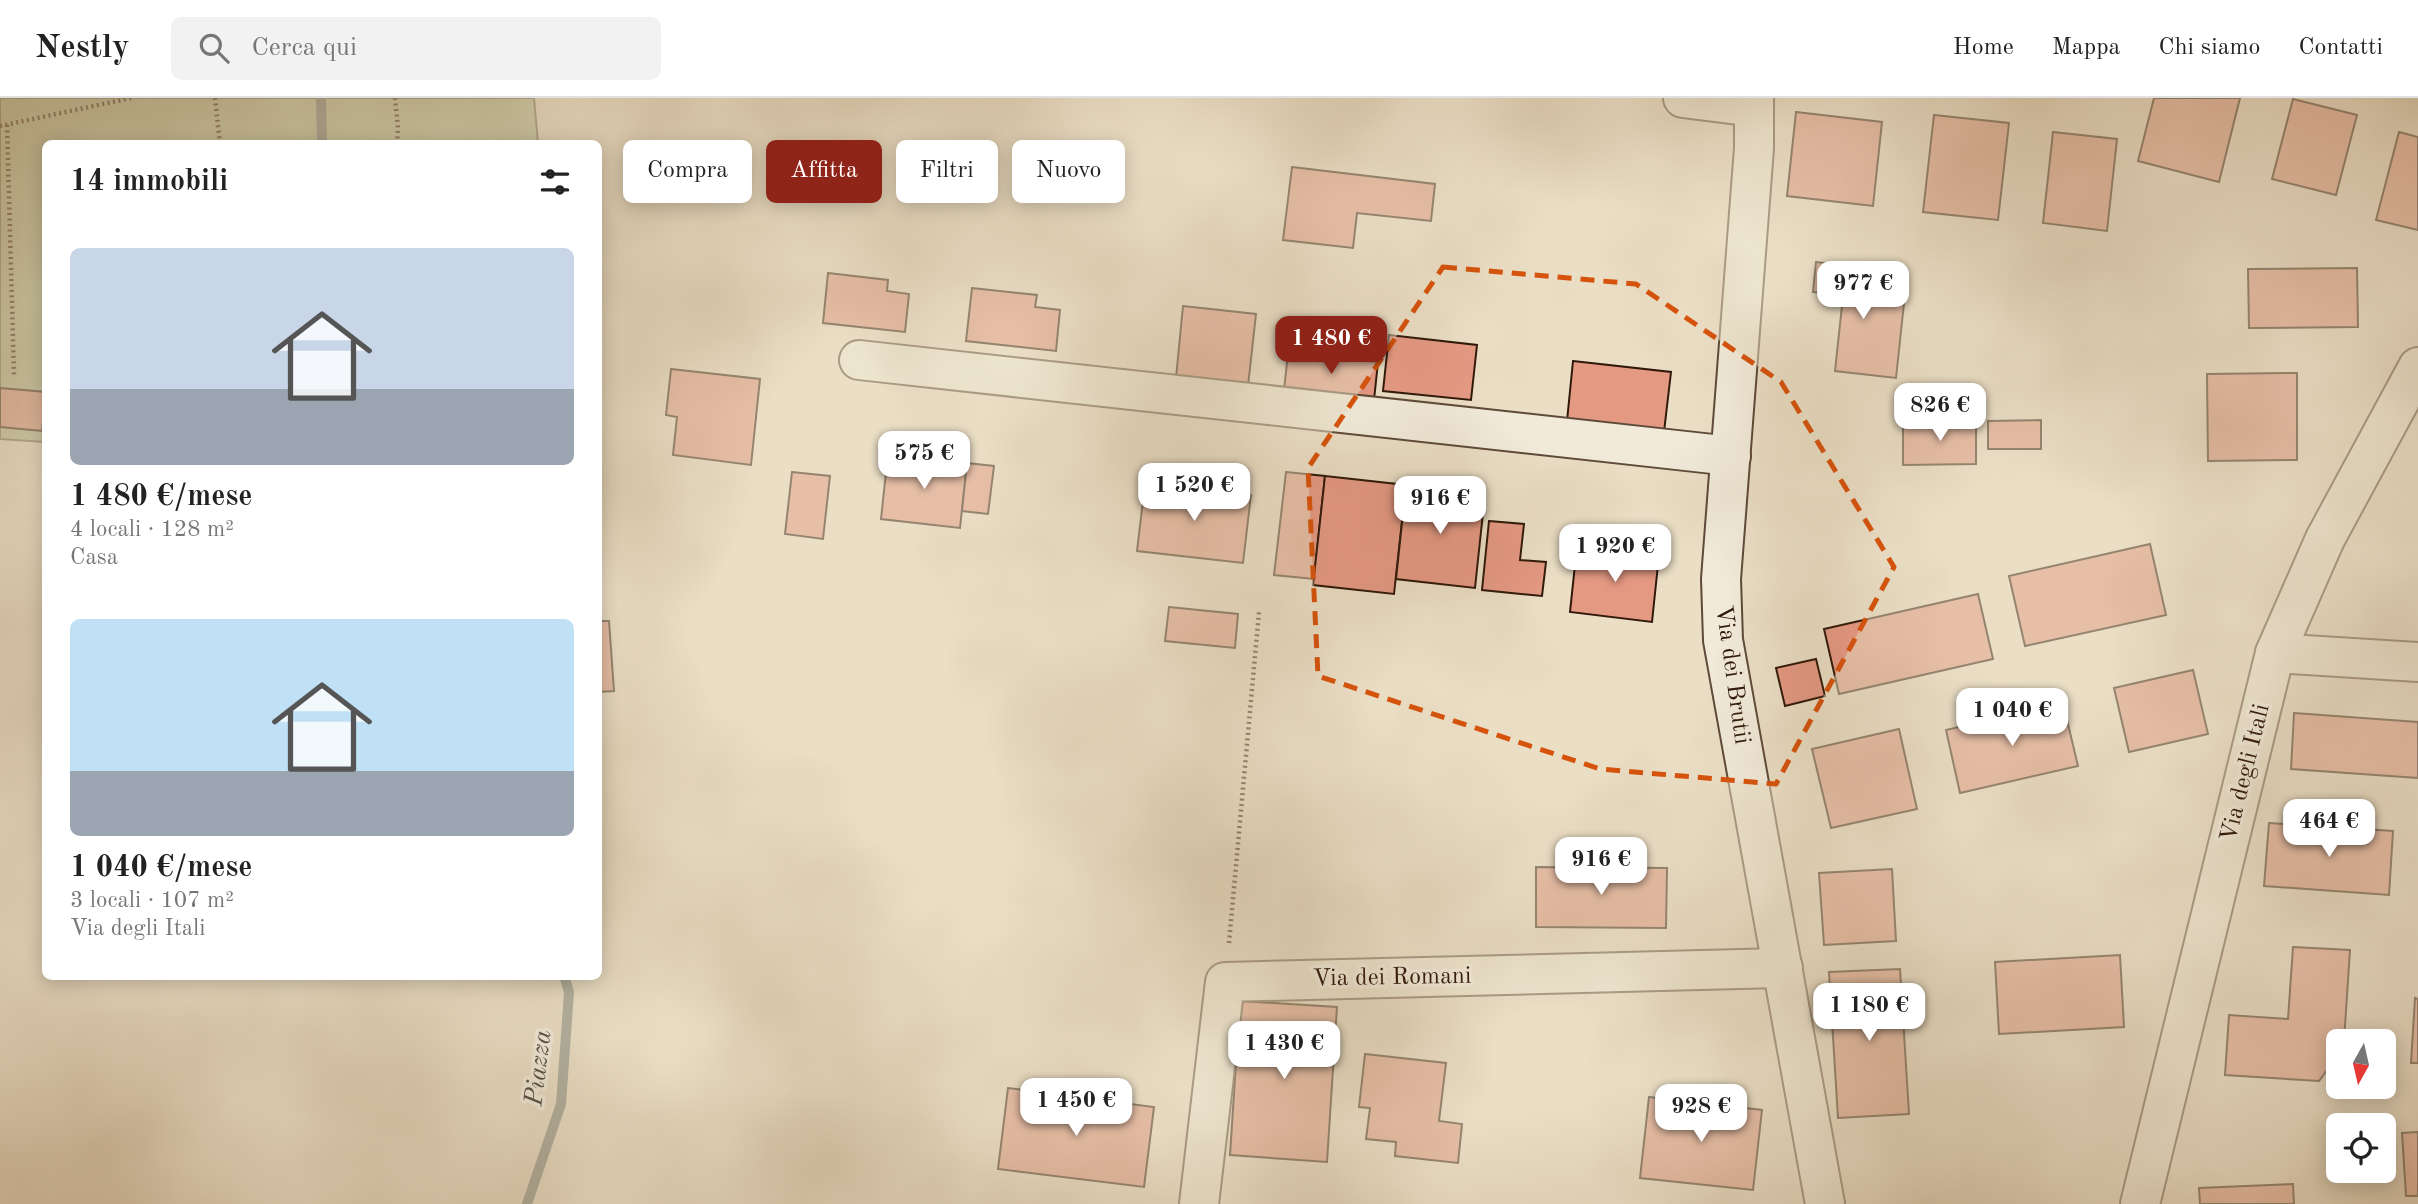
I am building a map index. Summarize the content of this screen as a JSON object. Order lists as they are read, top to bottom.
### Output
{
  "streets": {
    "street": ["Via dei Brutii", "Via degli Itali", "Via dei Romani"]
  },
  "crossings": [
    ["Via dei Brutii", "Via dei Romani"]
  ],
  "water": ["Piazza"],
  "north": "bottom",
  "page": {
    "header": "Nestly",
    "search": "Cerca qui",
    "nav": [
      "Home",
      "Mappa",
      "Chi siamo",
      "Contatti"
    ],
    "chip": [
      "Compra",
      "Affitta",
      "Filtri",
      "Nuovo"
    ],
    "heading": "14 immobili",
    "list": [
      {
        "name": "1 480 €/mese",
        "note": "4 locali · 128 m² · Casa"
      },
      {
        "name": "1 040 €/mese",
        "note": "3 locali · 107 m² · Via degli Itali"
      }
    ],
    "price": [
      "977 €",
      "1 480 €",
      "826 €",
      "575 €",
      "1 520 €",
      "916 €",
      "1 920 €",
      "1 040 €",
      "464 €",
      "916 €",
      "1 180 €",
      "1 430 €",
      "1 450 €",
      "928 €"
    ]
  }
}
